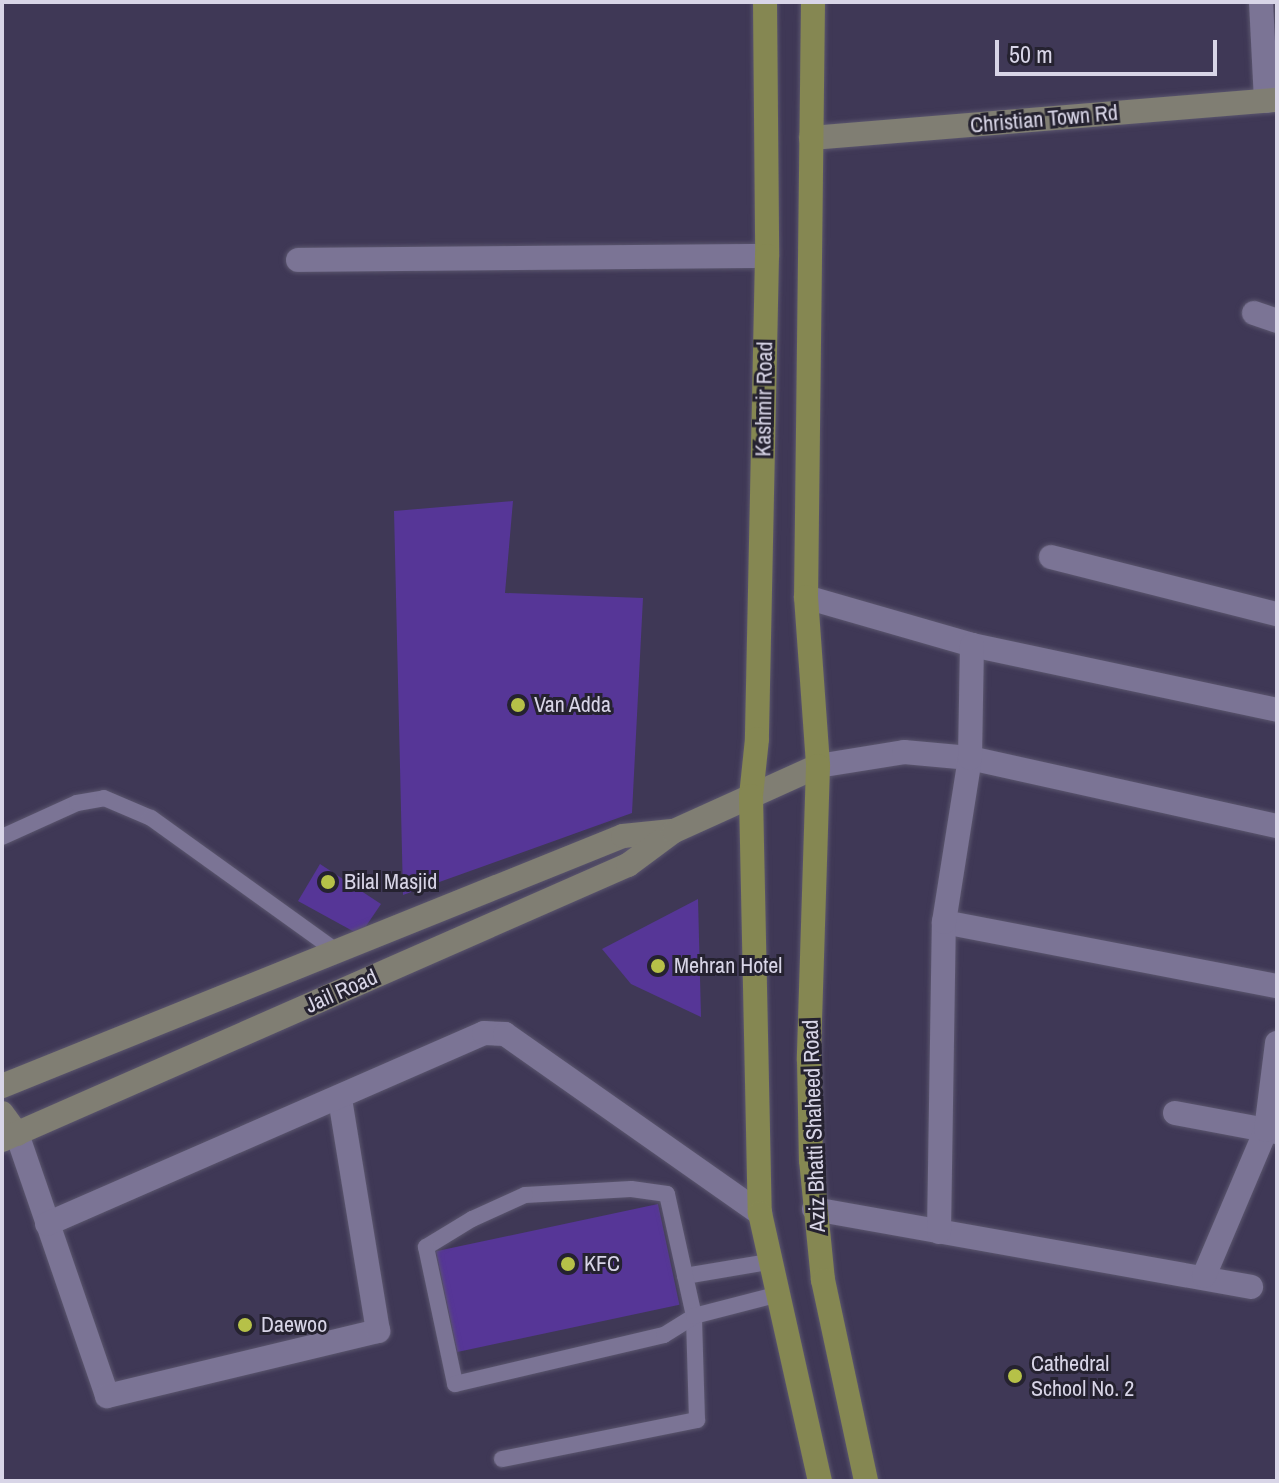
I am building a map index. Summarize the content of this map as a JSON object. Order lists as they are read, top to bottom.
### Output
{
  "streets": {
    "main road": [
      "Christian Town Rd",
      "Kashmir Road",
      "Jail Road",
      "Aziz Bhatti Shaheed Road"
    ]
  },
  "crossings": [
    ["Christian Town Rd", "Kashmir Road"],
    ["Kashmir Road", "Jail Road"],
    ["Kashmir Road", "Aziz Bhatti Shaheed Road"],
    ["Jail Road", "Aziz Bhatti Shaheed Road"]
  ],
  "places": [
    "Van Adda",
    "Bilal Masjid",
    "Mehran Hotel",
    "KFC",
    "Daewoo",
    "Cathedral School No. 2"
  ],
  "scale_bar": "50 m"
}
